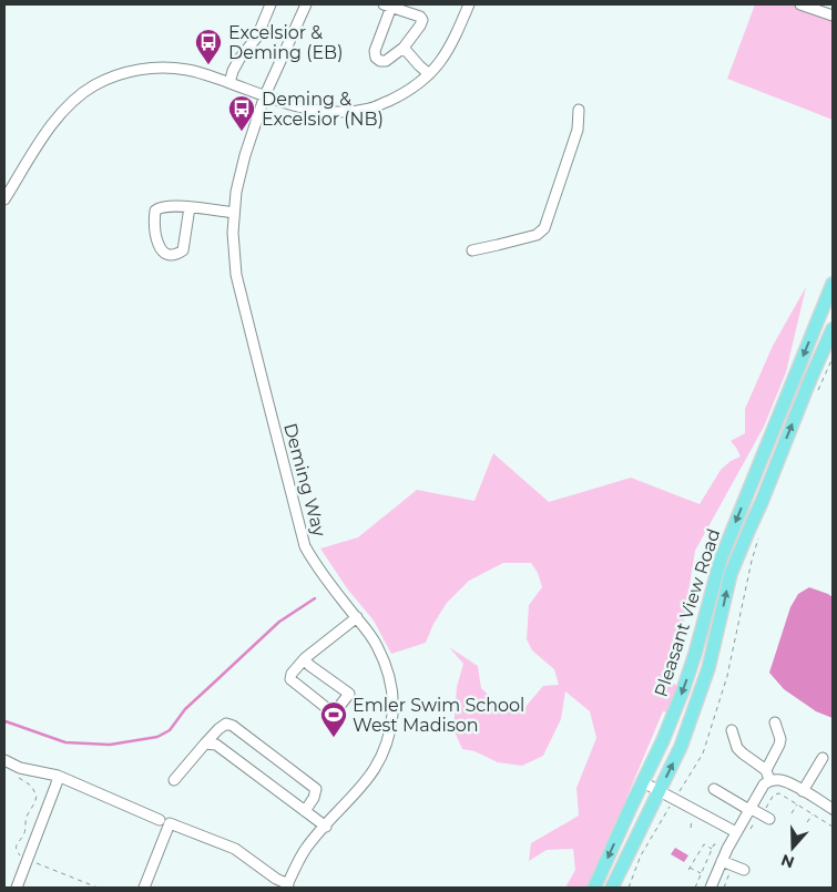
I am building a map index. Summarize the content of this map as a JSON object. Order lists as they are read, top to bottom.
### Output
{
  "streets": {
    "main road": ["Pleasant View Road"],
    "street": ["Deming Way"]
  },
  "places": {
    "bus stop": ["Excelsior & Deming (EB)", "Deming & Excelsior (NB)"],
    "sports": ["Emler Swim School West Madison"]
  },
  "north": "bottom"
}
